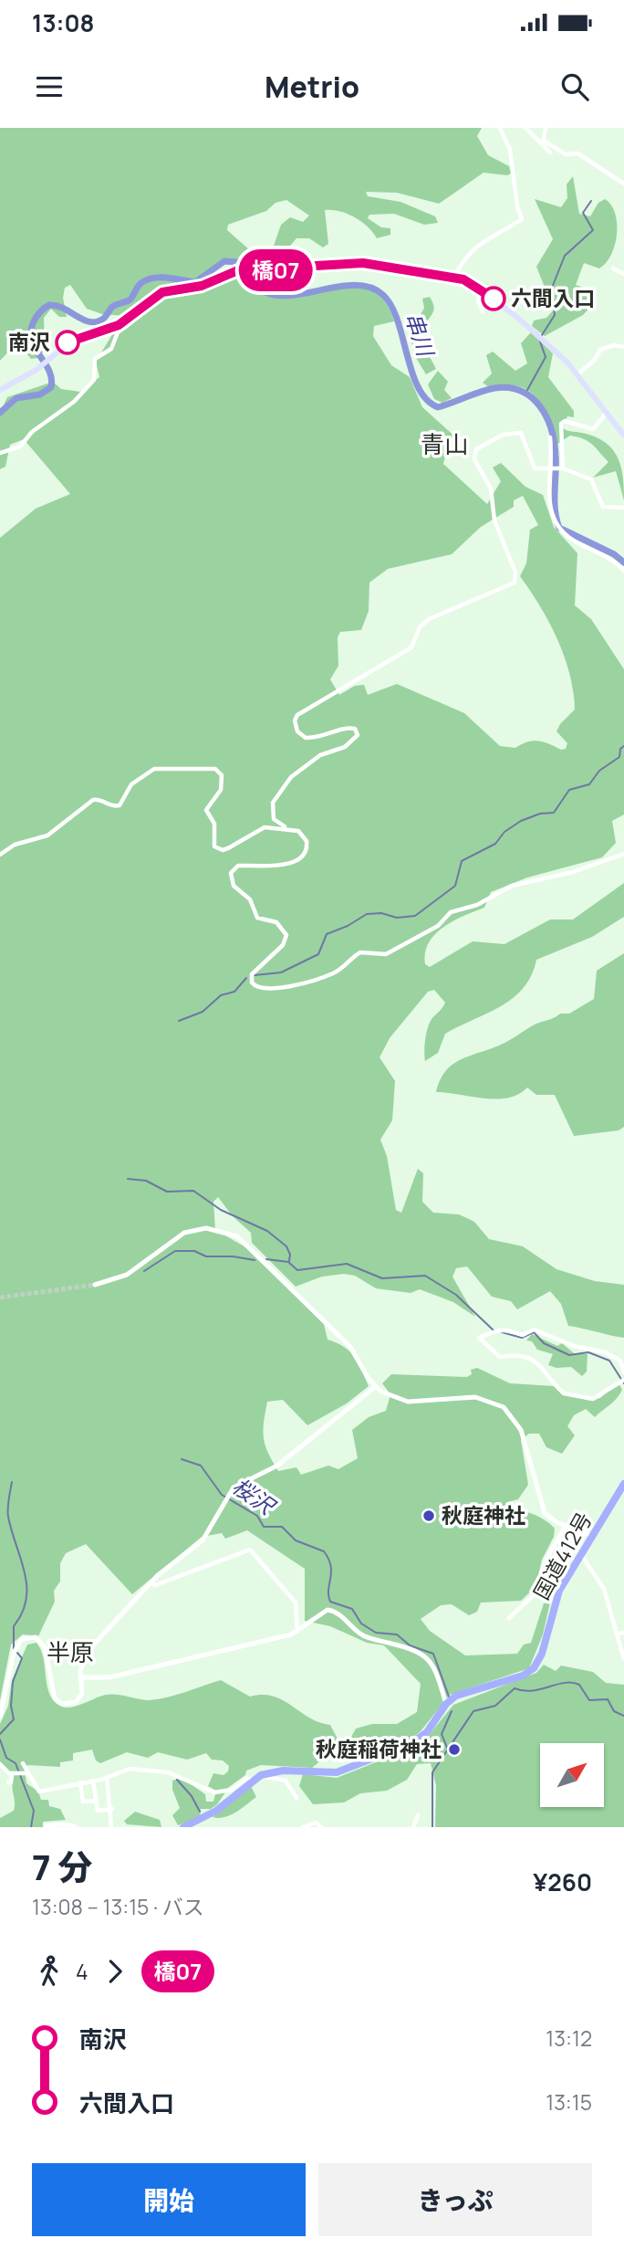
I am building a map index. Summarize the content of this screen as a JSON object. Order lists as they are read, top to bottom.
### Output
{
  "streets": {
    "highway": ["国道412号"]
  },
  "districts": ["青山", "半原"],
  "water": ["串川", "桜沢"],
  "places": [
    "六間入口",
    "南沢",
    "秋庭神社",
    "秋庭稲荷神社"
  ],
  "lines": ["bus line 橋07"],
  "north": "top right",
  "page": {
    "status": "13:08",
    "header": "Metrio",
    "on_map": "橋07",
    "heading": ["7 分", "13:08 – 13:15 · バス", "¥260"],
    "legs": ["4", "橋07"],
    "list": [
      {
        "name": "南沢",
        "value": "13:12"
      },
      {
        "name": "六間入口",
        "value": "13:15"
      }
    ],
    "buttons": ["開始", "きっぷ"]
  }
}
